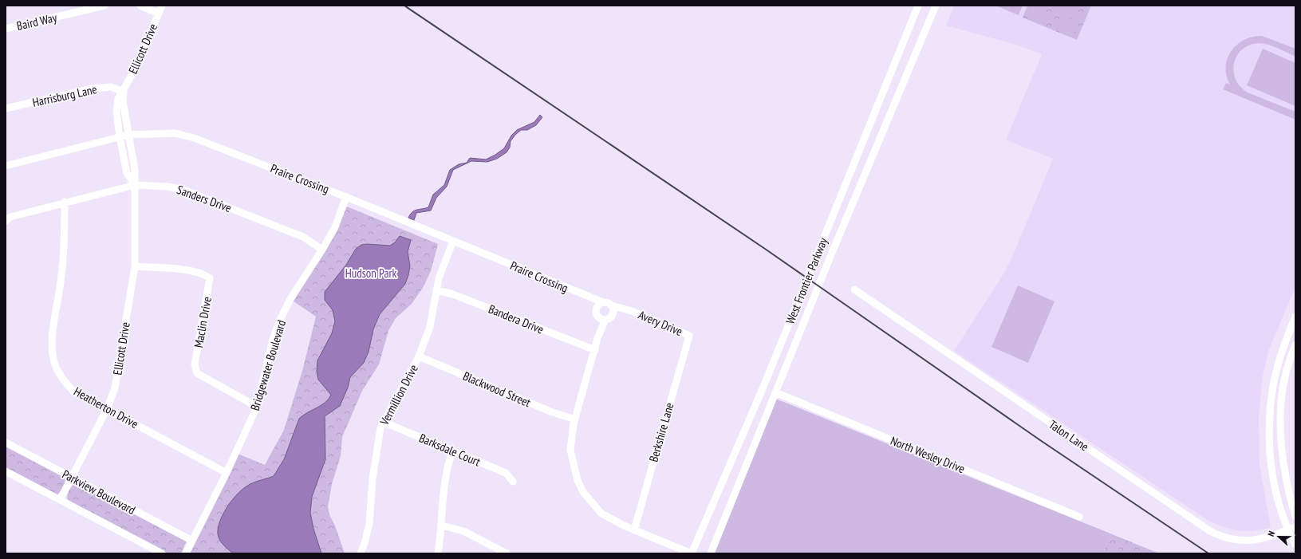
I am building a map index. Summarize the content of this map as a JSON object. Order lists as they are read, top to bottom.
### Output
{
  "streets": {
    "street": [
      "Baird Way",
      "Ellicott Drive",
      "Harrisburg Lane",
      "Praire Crossing",
      "Sanders Drive",
      "West Frontier Parkway",
      "Bandera Drive",
      "Maclin Drive",
      "Avery Drive",
      "Bridgewater Boulevard",
      "Blackwood Street",
      "Vermillion Drive",
      "Heatherton Drive",
      "Berkshire Lane",
      "Talon Lane",
      "Barksdale Court",
      "North Wesley Drive",
      "Parkview Boulevard"
    ]
  },
  "crossings": [
    ["Ellicott Drive", "Harrisburg Lane"],
    ["Ellicott Drive", "Praire Crossing"],
    ["Ellicott Drive", "Sanders Drive"],
    ["Ellicott Drive", "Maclin Drive"],
    ["Ellicott Drive", "Heatherton Drive"],
    ["Ellicott Drive", "Parkview Boulevard"],
    ["Praire Crossing", "Avery Drive"],
    ["Praire Crossing", "Bridgewater Boulevard"],
    ["Praire Crossing", "Vermillion Drive"],
    ["Sanders Drive", "Bridgewater Boulevard"],
    ["Sanders Drive", "Heatherton Drive"],
    ["West Frontier Parkway", "North Wesley Drive"],
    ["Bandera Drive", "Vermillion Drive"],
    ["Maclin Drive", "Bridgewater Boulevard"],
    ["Avery Drive", "Berkshire Lane"],
    ["Bridgewater Boulevard", "Heatherton Drive"],
    ["Bridgewater Boulevard", "Parkview Boulevard"],
    ["Blackwood Street", "Vermillion Drive"],
    ["Vermillion Drive", "Barksdale Court"]
  ],
  "parks": ["Hudson Park"],
  "north": "left"
}
